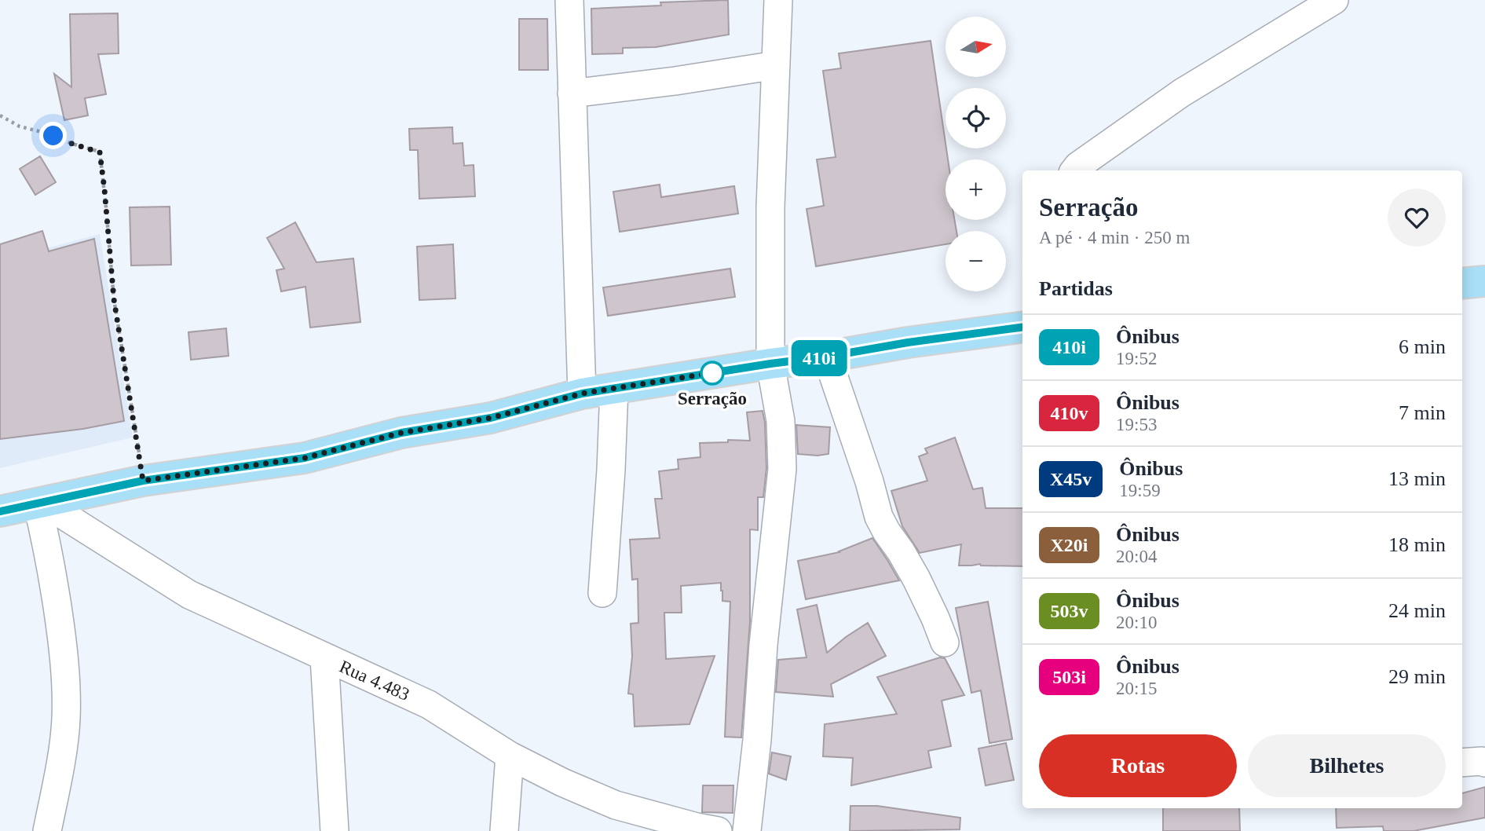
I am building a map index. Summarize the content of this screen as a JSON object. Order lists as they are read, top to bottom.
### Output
{
  "streets": {
    "street": ["Rua 4.483"]
  },
  "places": ["Serração"],
  "lines": ["bus line 410i"],
  "north": "right",
  "page": {
    "on_map": "410i",
    "map_buttons": ["+", "−"],
    "heading": [
      ["Serração", "A pé · 4 min · 250 m"],
      "Partidas"
    ],
    "list": [
      {
        "mark": "410i",
        "name": "Ônibus",
        "note": "19:52",
        "value": "6 min"
      },
      {
        "mark": "410v",
        "name": "Ônibus",
        "note": "19:53",
        "value": "7 min"
      },
      {
        "mark": "X45v",
        "name": "Ônibus",
        "note": "19:59",
        "value": "13 min"
      },
      {
        "mark": "X20i",
        "name": "Ônibus",
        "note": "20:04",
        "value": "18 min"
      },
      {
        "mark": "503v",
        "name": "Ônibus",
        "note": "20:10",
        "value": "24 min"
      },
      {
        "mark": "503i",
        "name": "Ônibus",
        "note": "20:15",
        "value": "29 min"
      }
    ],
    "buttons": ["Rotas", "Bilhetes"]
  }
}
